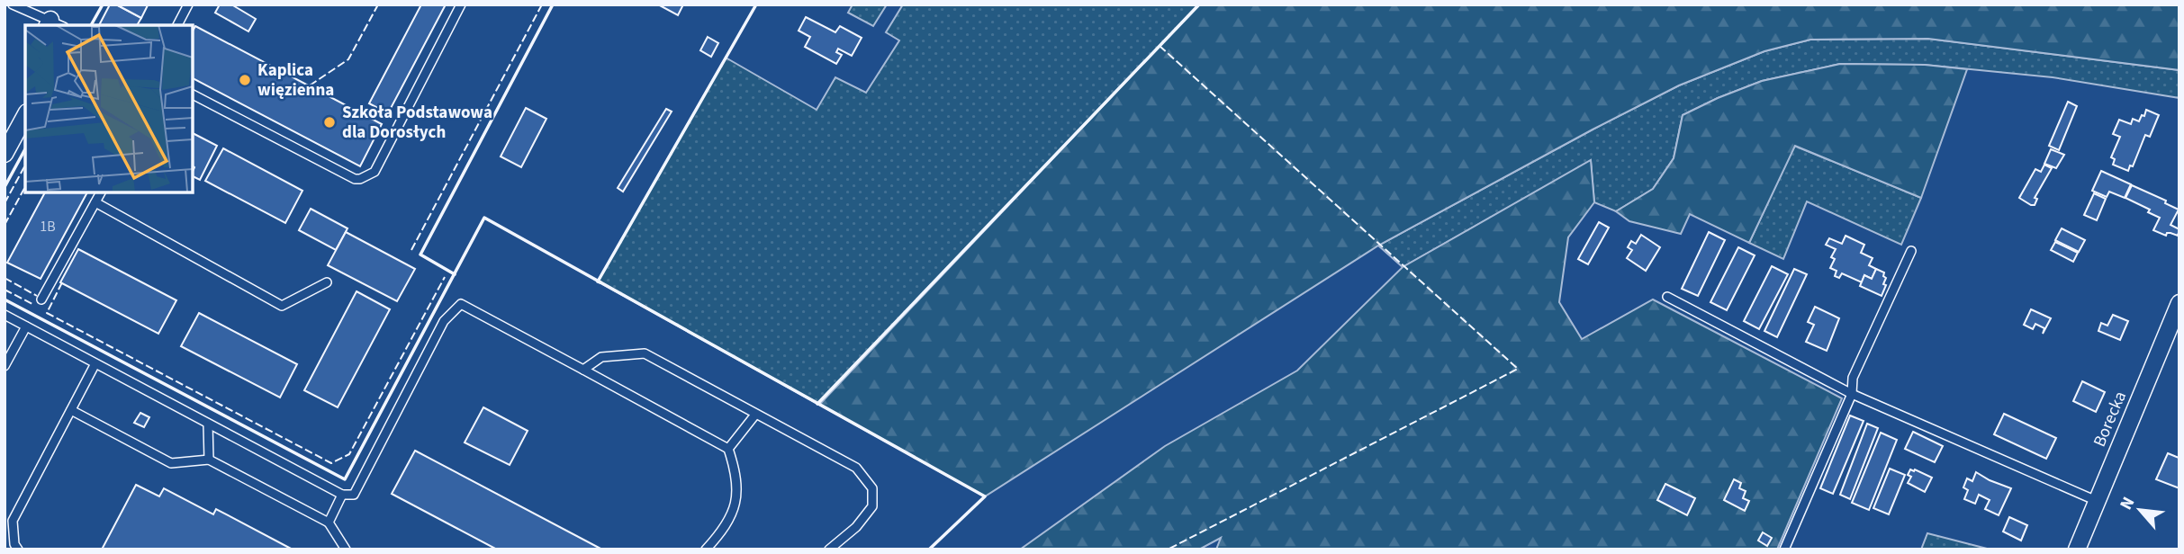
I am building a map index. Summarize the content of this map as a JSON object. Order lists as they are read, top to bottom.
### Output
{
  "streets": {
    "street": ["Borecka"]
  },
  "places": ["Kaplica więzienna", "Szkoła Podstawowa dla Dorosłych"],
  "house_numbers": ["1B"],
  "north": "top left"
}
